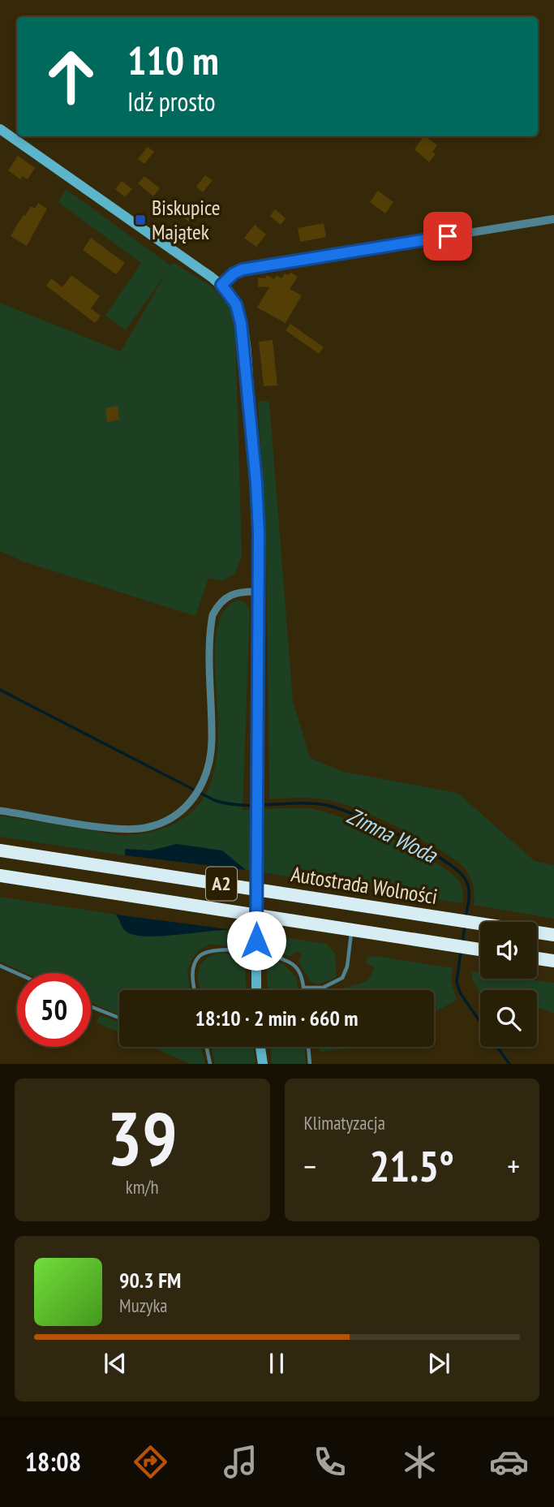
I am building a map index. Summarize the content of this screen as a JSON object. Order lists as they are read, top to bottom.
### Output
{
  "streets": {
    "highway": ["A2", "Autostrada Wolności"]
  },
  "water": ["Zimna Woda"],
  "places": {
    "transit": ["Biskupice Majątek"]
  },
  "page": {
    "turn": ["110 m", "Idź prosto"],
    "limit": "50",
    "trip": "18:10 · 2 min · 660 m",
    "tile": [
      ["39", "km/h"],
      "Klimatyzacja"
    ],
    "heat": ["−", "21.5°", "+"],
    "song": ["90.3 FM", "Muzyka"],
    "tabs": "18:08"
  }
}
